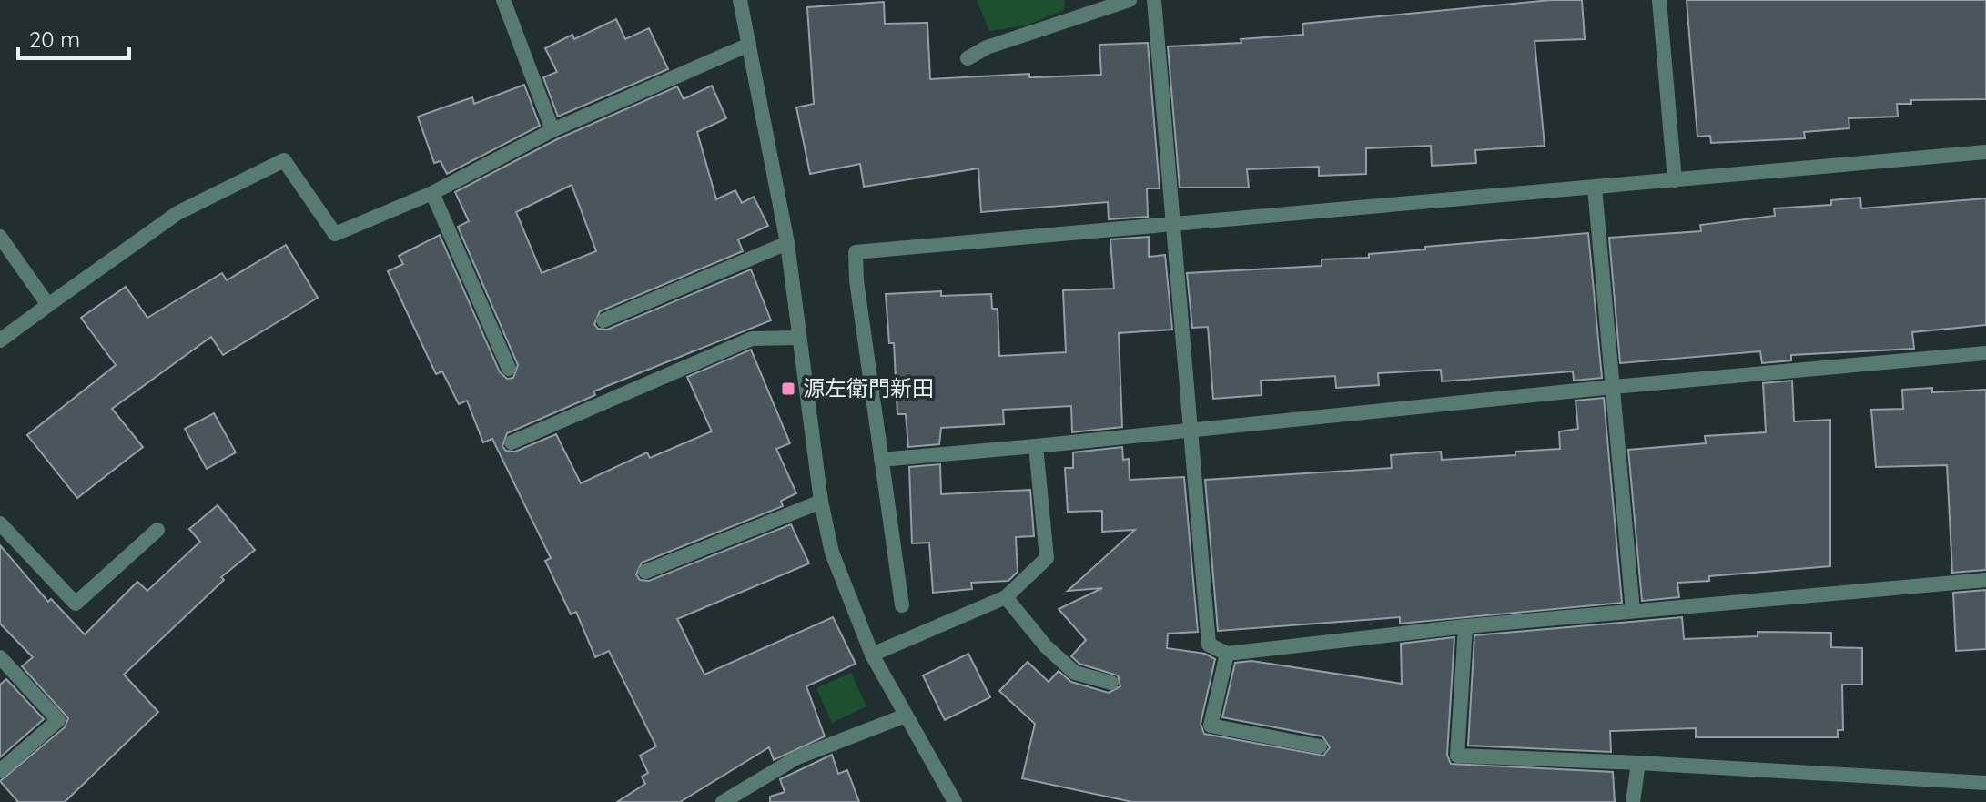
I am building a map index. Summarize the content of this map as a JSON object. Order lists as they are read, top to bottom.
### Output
{
  "places": {
    "transit": ["源左衛門新田"]
  },
  "scale_bar": "20 m"
}
